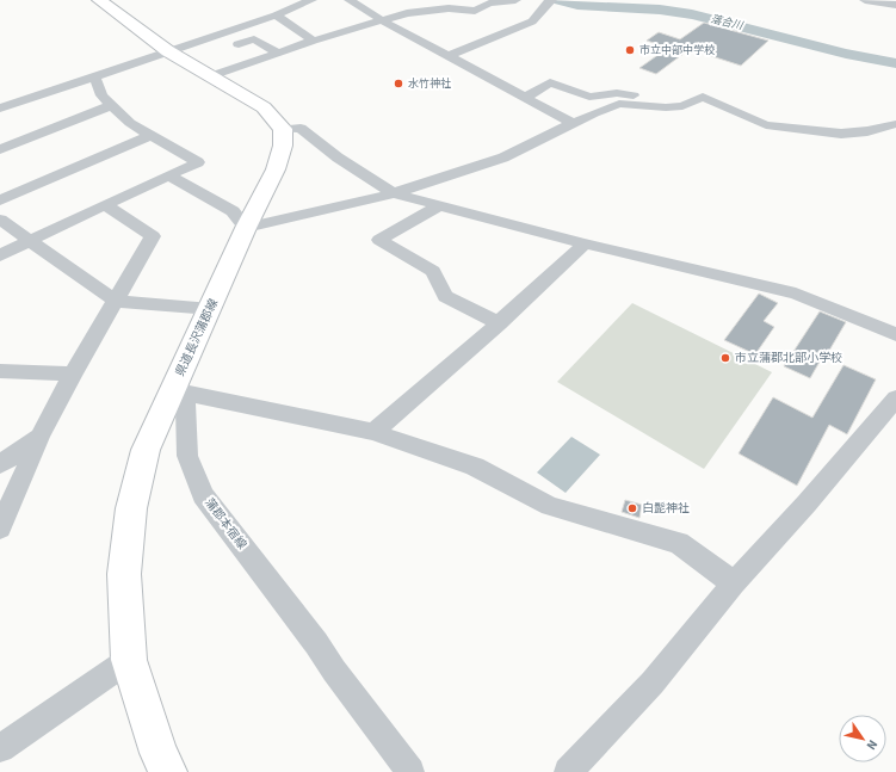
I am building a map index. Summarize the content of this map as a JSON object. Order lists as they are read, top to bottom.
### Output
{
  "streets": {
    "main road": ["県道長沢蒲郡線"],
    "street": ["蒲郡本宿線"]
  },
  "crossings": [
    ["県道長沢蒲郡線", "蒲郡本宿線"]
  ],
  "water": ["落合川"],
  "places": [
    "市立中部中学校",
    "水竹神社",
    "市立蒲郡北部小学校",
    "白髭神社"
  ],
  "north": "bottom right"
}
